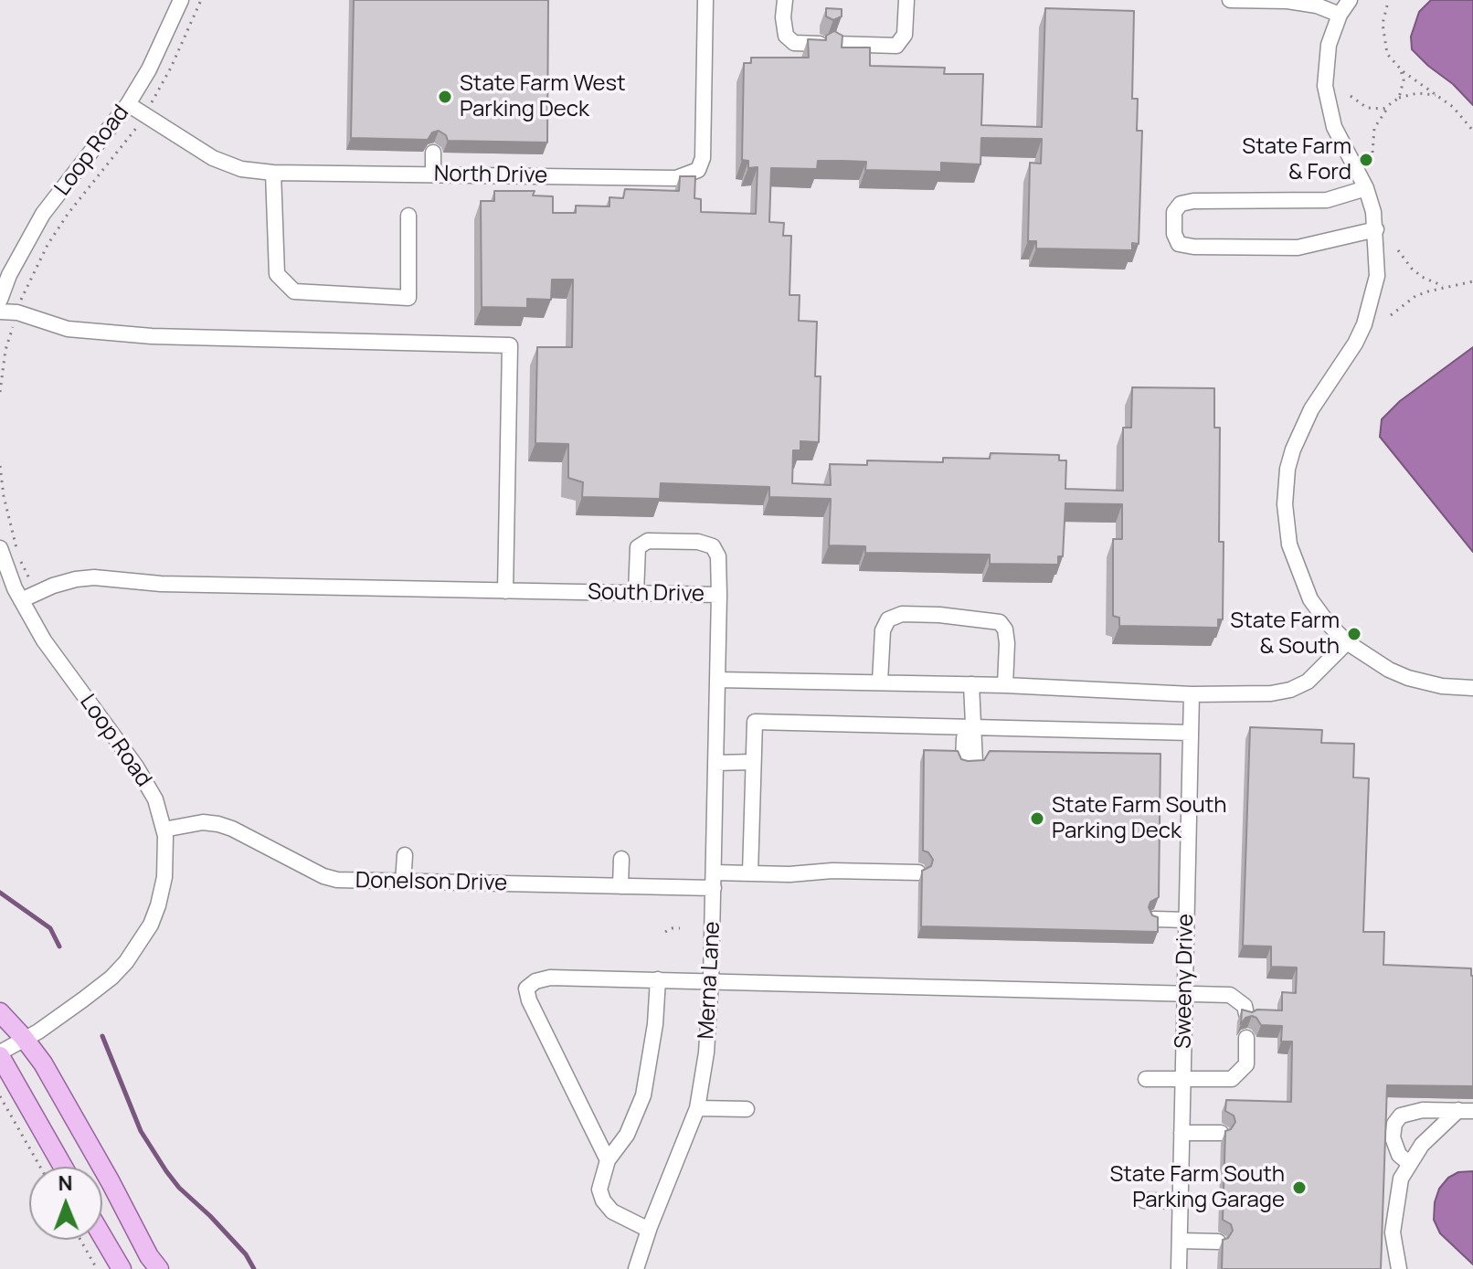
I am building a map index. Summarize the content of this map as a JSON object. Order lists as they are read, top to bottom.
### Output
{
  "streets": {
    "street": [
      "Loop Road",
      "North Drive",
      "South Drive",
      "Donelson Drive",
      "Merna Lane",
      "Sweeny Drive"
    ]
  },
  "crossings": [
    ["Loop Road", "North Drive"],
    ["Loop Road", "South Drive"],
    ["Loop Road", "Donelson Drive"],
    ["South Drive", "Merna Lane"],
    ["Donelson Drive", "Merna Lane"]
  ],
  "places": [
    "State Farm West Parking Deck",
    "State Farm & Ford",
    "State Farm & South",
    "State Farm South Parking Deck",
    "State Farm South Parking Garage"
  ],
  "north": "top"
}
